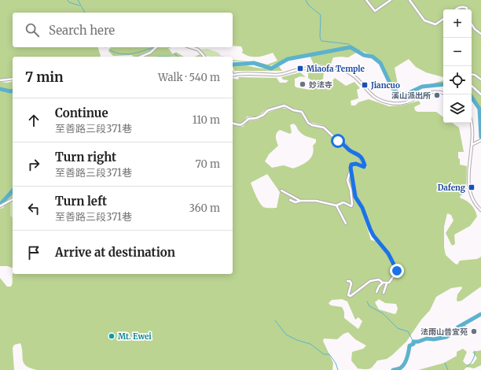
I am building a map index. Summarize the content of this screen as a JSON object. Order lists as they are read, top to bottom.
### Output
{
  "places": {
    "transit": ["Miaofa Temple", "Jiancuo", "Dafeng"],
    "other": [
      "妙法寺",
      "溪山派出所",
      "法雨山普宜苑",
      "Mt. Ewei"
    ]
  },
  "page": {
    "map_buttons": ["+", "−"],
    "search": "Search here",
    "heading": ["7 min", "Walk · 540 m"],
    "list": [
      ["Continue", "至善路三段371巷", "110 m"],
      ["Turn right", "至善路三段371巷", "70 m"],
      ["Turn left", "至善路三段371巷", "360 m"],
      "Arrive at destination"
    ]
  }
}
